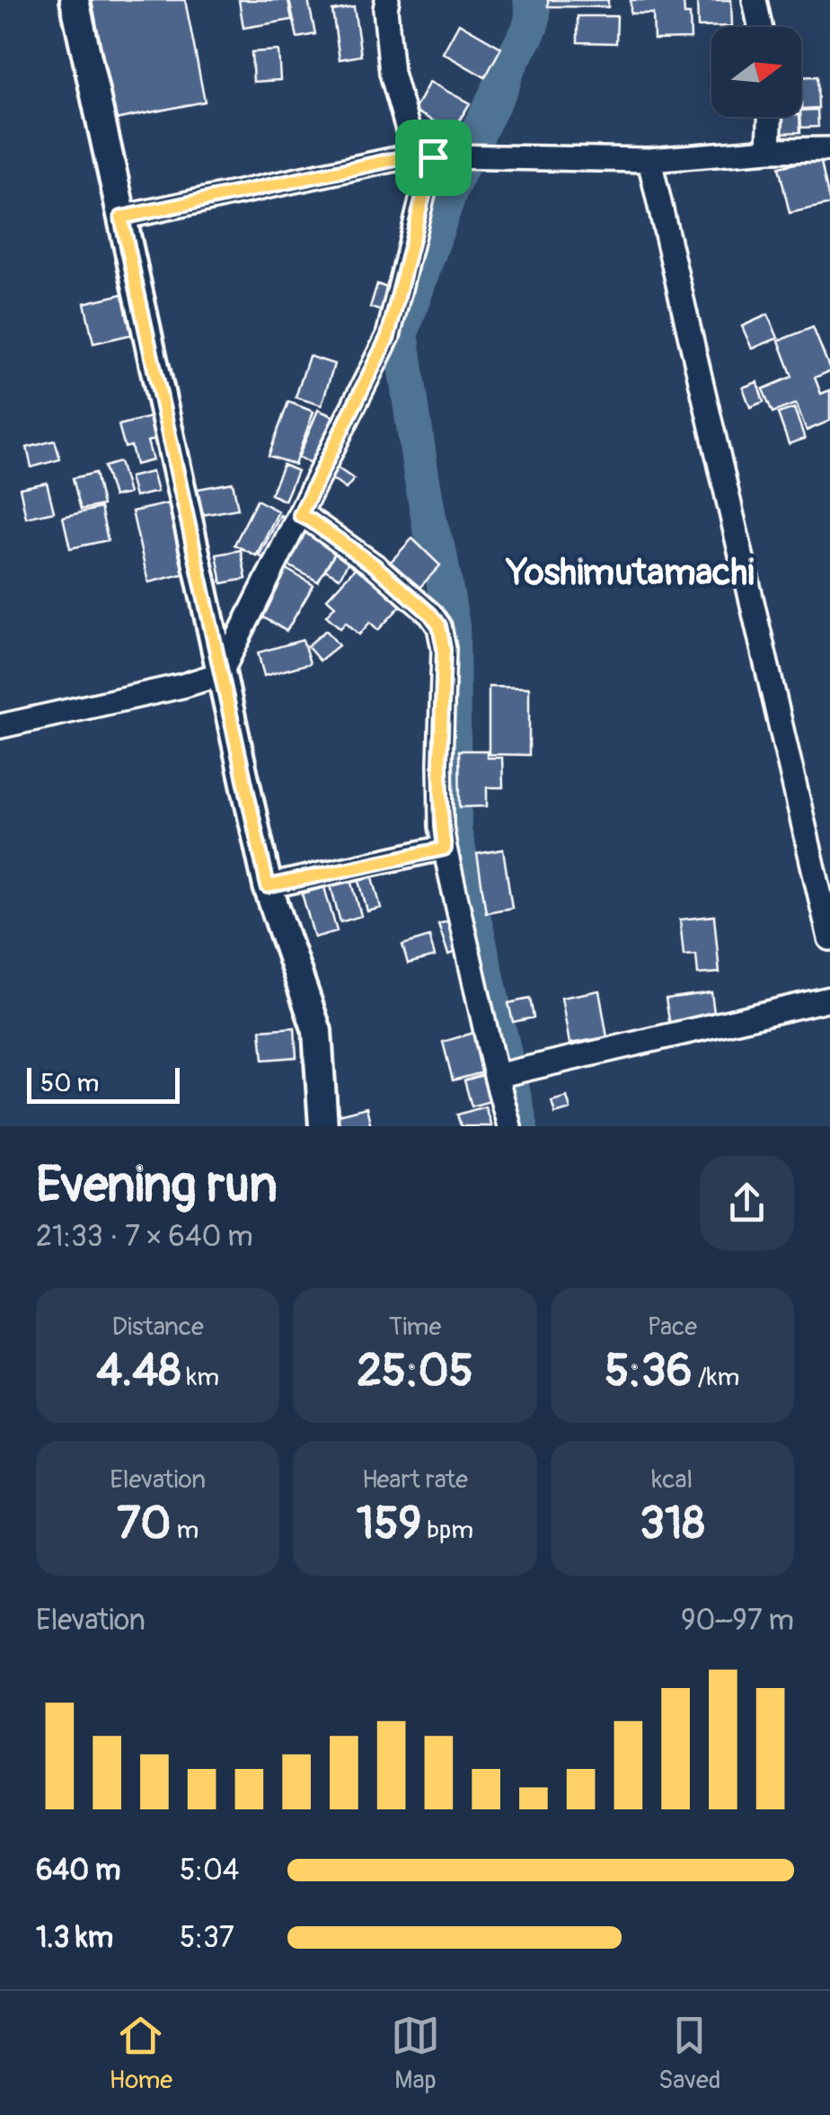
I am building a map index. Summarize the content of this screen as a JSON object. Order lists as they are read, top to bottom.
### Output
{
  "districts": ["Yoshimutamachi"],
  "scale_bar": "50 m",
  "north": "right",
  "page": {
    "scale": "50 m",
    "heading": ["Evening run", "21:33 · 7 × 640 m"],
    "stats": [
      ["Distance", "4.48 km"],
      ["Time", "25:05"],
      ["Pace", "5:36 /km"],
      ["Elevation", "70 m"],
      ["Heart rate", "159 bpm"],
      ["kcal", "318"]
    ],
    "chart": ["Elevation", "90–97 m"],
    "list": [
      {
        "name": "640 m",
        "note": "5:04"
      },
      {
        "name": "1.3 km",
        "note": "5:37"
      }
    ],
    "tabs": ["Home", "Map", "Saved"]
  }
}
